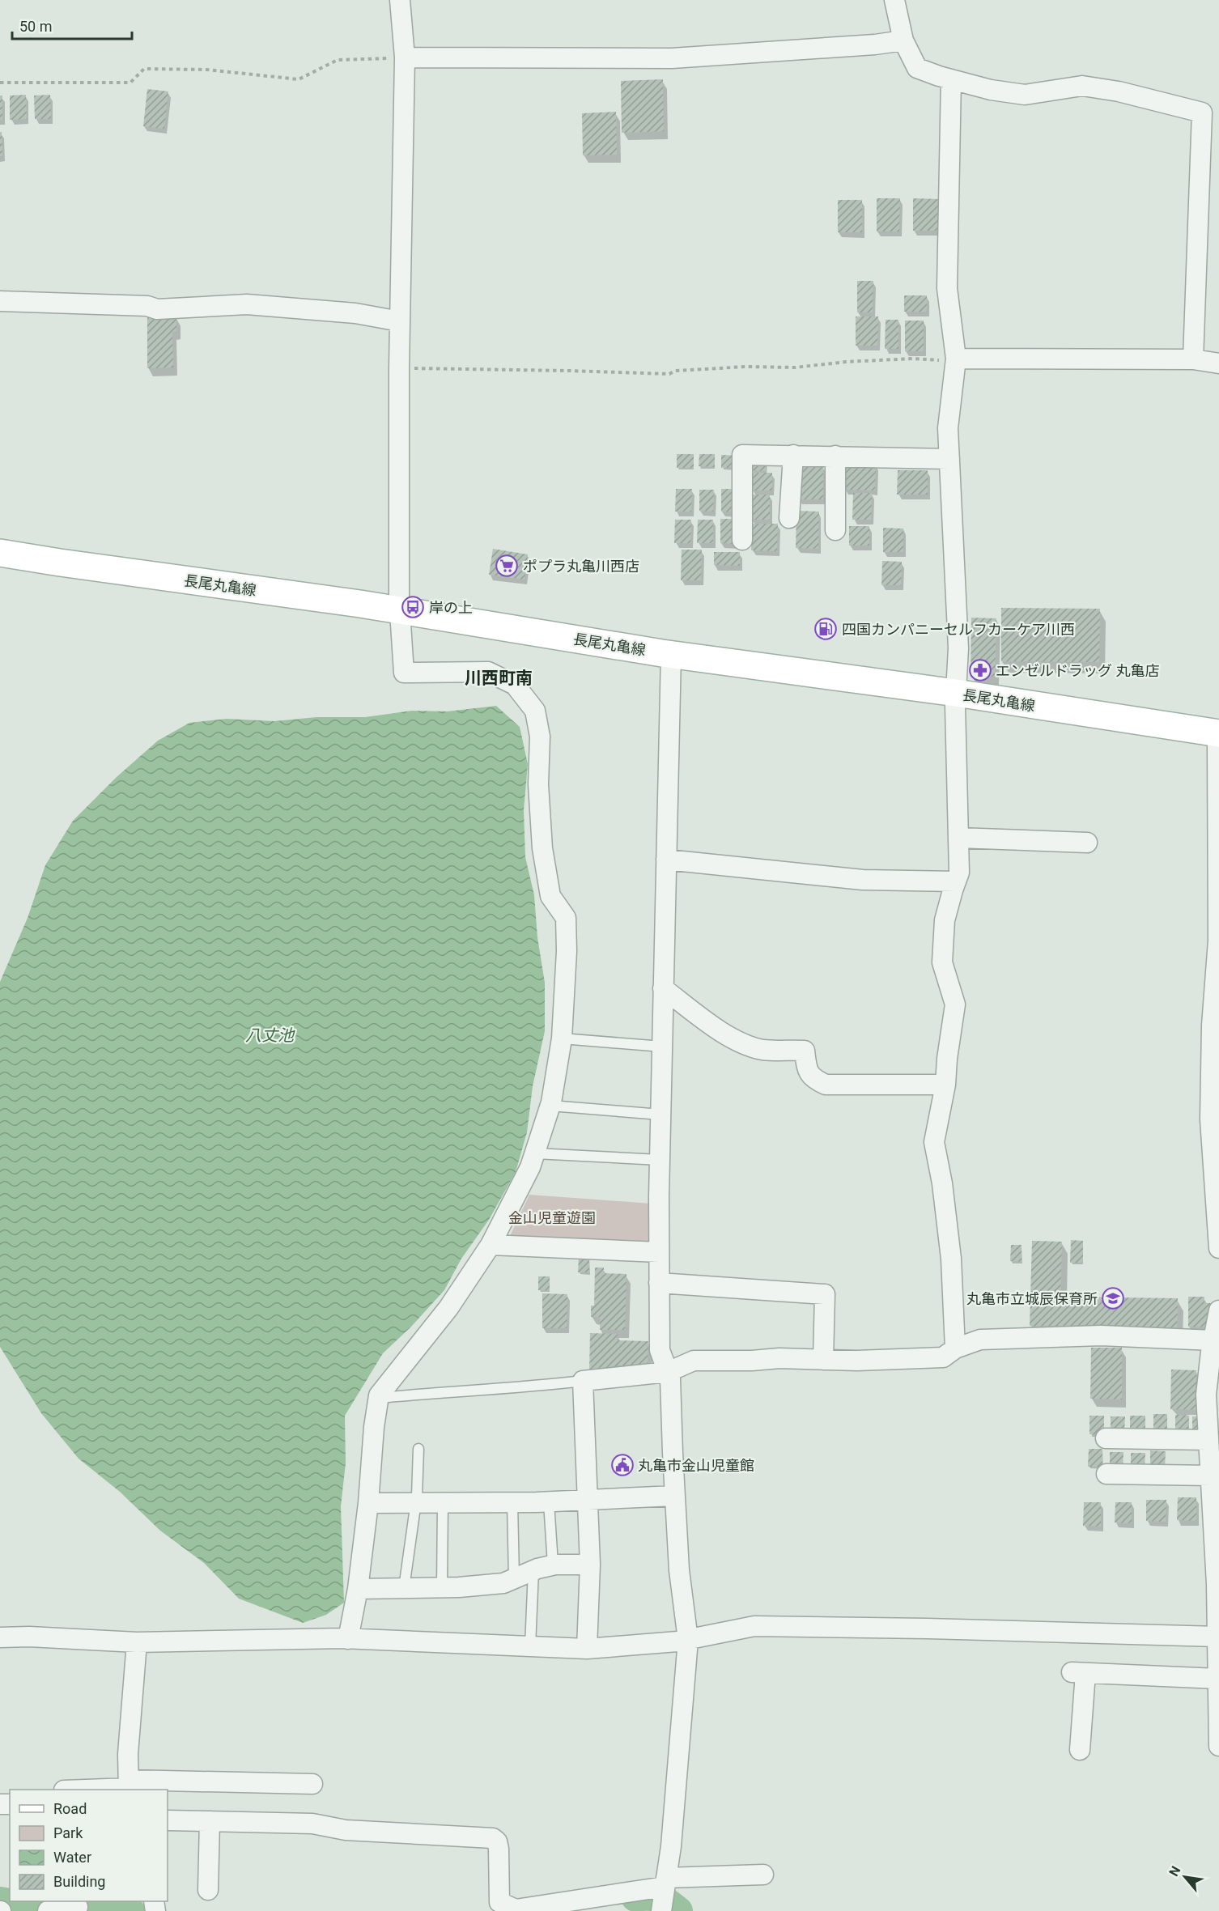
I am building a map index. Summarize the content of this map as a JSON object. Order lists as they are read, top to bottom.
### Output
{
  "streets": {
    "main road": ["長尾丸亀線"]
  },
  "districts": ["川西町南"],
  "water": ["八丈池"],
  "parks": ["金山児童遊園"],
  "places": {
    "supermarket": ["ポプラ丸亀川西店"],
    "bus stop": ["岸の上"],
    "fuel station": ["四国カンパニーセルフカーケア川西"],
    "pharmacy": ["エンゼルドラッグ 丸亀店"],
    "school or university": ["丸亀市立城辰保育所"],
    "public building": ["丸亀市金山児童館"]
  },
  "legend": [
    "Road",
    "Park",
    "Water",
    "Building"
  ],
  "scale_bar": "50 m",
  "north": "top left"
}
